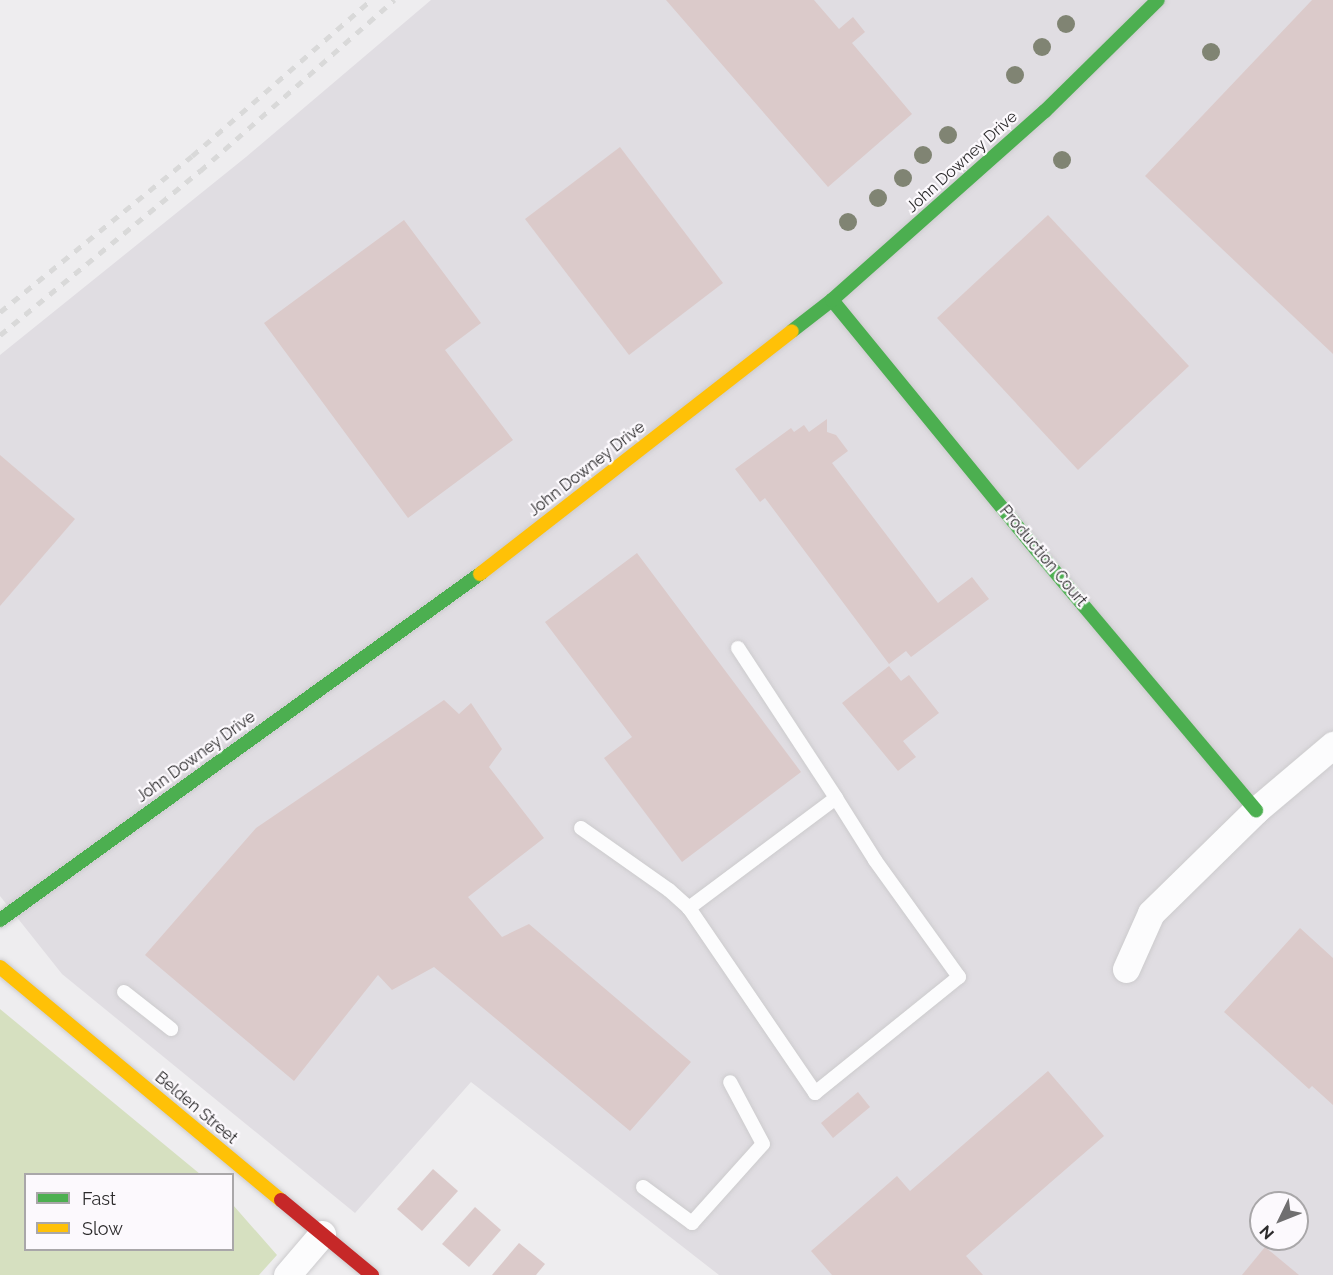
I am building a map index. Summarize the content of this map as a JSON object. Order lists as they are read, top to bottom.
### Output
{
  "streets": {
    "street": ["John Downey Drive", "Production Court", "Belden Street"]
  },
  "crossings": [
    ["John Downey Drive", "Production Court"]
  ],
  "legend": ["Fast", "Slow"],
  "north": "bottom left"
}
